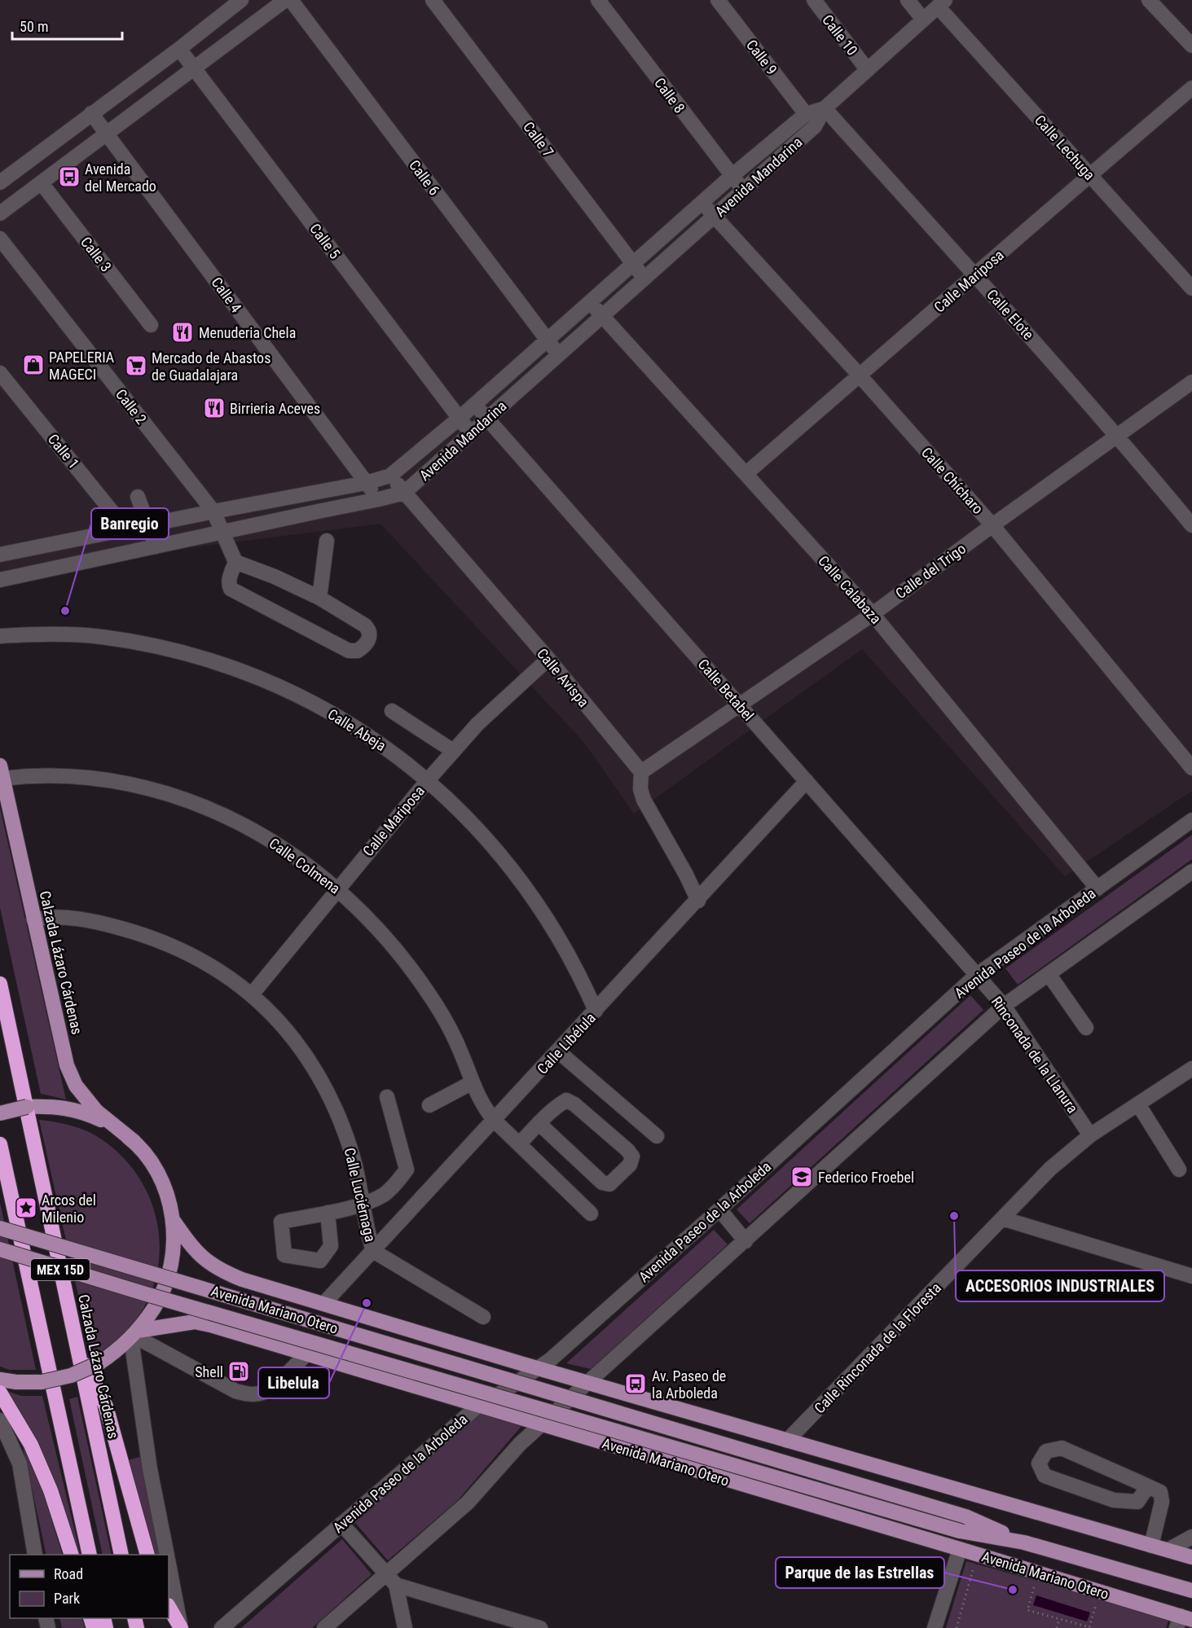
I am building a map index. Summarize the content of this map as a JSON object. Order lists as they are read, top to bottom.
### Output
{
  "streets": {
    "highway": ["Calzada Lázaro Cárdenas", "MEX 15D"],
    "main road": ["Avenida Mariano Otero"],
    "street": [
      "Calle 10",
      "Calle 9",
      "Calle 8",
      "Calle 7",
      "Calle Lechuga",
      "Avenida Mandarina",
      "Calle 6",
      "Calle 5",
      "Calle 3",
      "Calle Mariposa",
      "Calle 4",
      "Calle Elote",
      "Calle 2",
      "Calle 1",
      "Calle Chícharo",
      "Calle del Trigo",
      "Calle Calabaza",
      "Calle Avispa",
      "Calle Betabel",
      "Calle Abeja",
      "Calle Colmena",
      "Avenida Paseo de la Arboleda",
      "Calle Libélula",
      "Rinconada de la Llanura",
      "Calle Luciérnaga",
      "Calle Rinconada de la Floresta"
    ]
  },
  "crossings": [
    ["Calle 10", "Avenida Mandarina"],
    ["Calle 9", "Avenida Mandarina"],
    ["Calle 8", "Avenida Mandarina"],
    ["Calle 7", "Avenida Mandarina"],
    ["Calle Lechuga", "Avenida Mandarina"],
    ["Calle Lechuga", "Calle Mariposa"],
    ["Avenida Mandarina", "Calle 6"],
    ["Avenida Mandarina", "Calle 5"],
    ["Avenida Mandarina", "Calle 4"],
    ["Avenida Mandarina", "Calle Elote"],
    ["Avenida Mandarina", "Calle 2"],
    ["Avenida Mandarina", "Calle 1"],
    ["Avenida Mandarina", "Calle Chícharo"],
    ["Avenida Mandarina", "Calle Calabaza"],
    ["Avenida Mandarina", "Calle Avispa"],
    ["Avenida Mandarina", "Calle Betabel"],
    ["Calle Mariposa", "Calle Elote"],
    ["Calle Mariposa", "Calle Chícharo"],
    ["Calle Mariposa", "Calle Calabaza"],
    ["Calle Mariposa", "Calle Avispa"],
    ["Calle Mariposa", "Calle Abeja"],
    ["Calle Mariposa", "Calle Colmena"],
    ["Calle Mariposa", "Calle Luciérnaga"],
    ["Calle Elote", "Calle del Trigo"],
    ["Calle Chícharo", "Calle del Trigo"],
    ["Calle del Trigo", "Calle Calabaza"],
    ["Calle del Trigo", "Calle Avispa"],
    ["Calle del Trigo", "Calle Betabel"],
    ["Calle Calabaza", "Avenida Paseo de la Arboleda"],
    ["Calle Betabel", "Avenida Paseo de la Arboleda"],
    ["Calle Betabel", "Calle Libélula"],
    ["Calle Betabel", "Rinconada de la Llanura"],
    ["Calle Abeja", "Calle Libélula"],
    ["Calle Colmena", "Calzada Lázaro Cárdenas"],
    ["Calle Colmena", "Calle Libélula"],
    ["Avenida Paseo de la Arboleda", "Rinconada de la Llanura"],
    ["Avenida Paseo de la Arboleda", "Avenida Mariano Otero"],
    ["Calzada Lázaro Cárdenas", "Calle Luciérnaga"],
    ["Calle Libélula", "Calle Luciérnaga"],
    ["Calle Libélula", "Avenida Mariano Otero"],
    ["Rinconada de la Llanura", "Calle Rinconada de la Floresta"],
    ["Avenida Mariano Otero", "Calle Rinconada de la Floresta"]
  ],
  "places": {
    "bus stop": ["Avenida del Mercado", "Av. Paseo de la Arboleda"],
    "restaurant": ["Menuderia Chela", "Birrieria Aceves"],
    "shop": ["PAPELERIA MAGECI"],
    "supermarket": ["Mercado de Abastos de Guadalajara"],
    "other": [
      "Banregio",
      "ACCESORIOS INDUSTRIALES",
      "Libelula",
      "Parque de las Estrellas"
    ],
    "school or university": ["Federico Froebel"],
    "place": ["Arcos del Milenio"],
    "fuel station": ["Shell"]
  },
  "legend": ["Road", "Park"],
  "scale_bar": "50 m"
}
